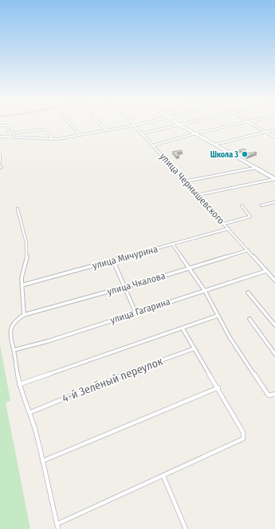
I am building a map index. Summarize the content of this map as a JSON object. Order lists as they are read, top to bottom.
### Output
{
  "streets": {
    "street": [
      "улица Чернышевского",
      "улица Мичурина",
      "улица Чкалова",
      "улица Гагарина",
      "4-й Зелёный переулок"
    ]
  },
  "crossings": [
    ["улица Чернышевского", "улица Мичурина"],
    ["улица Чернышевского", "улица Чкалова"],
    ["улица Чернышевского", "улица Гагарина"]
  ],
  "places": ["Школа 3"]
}
